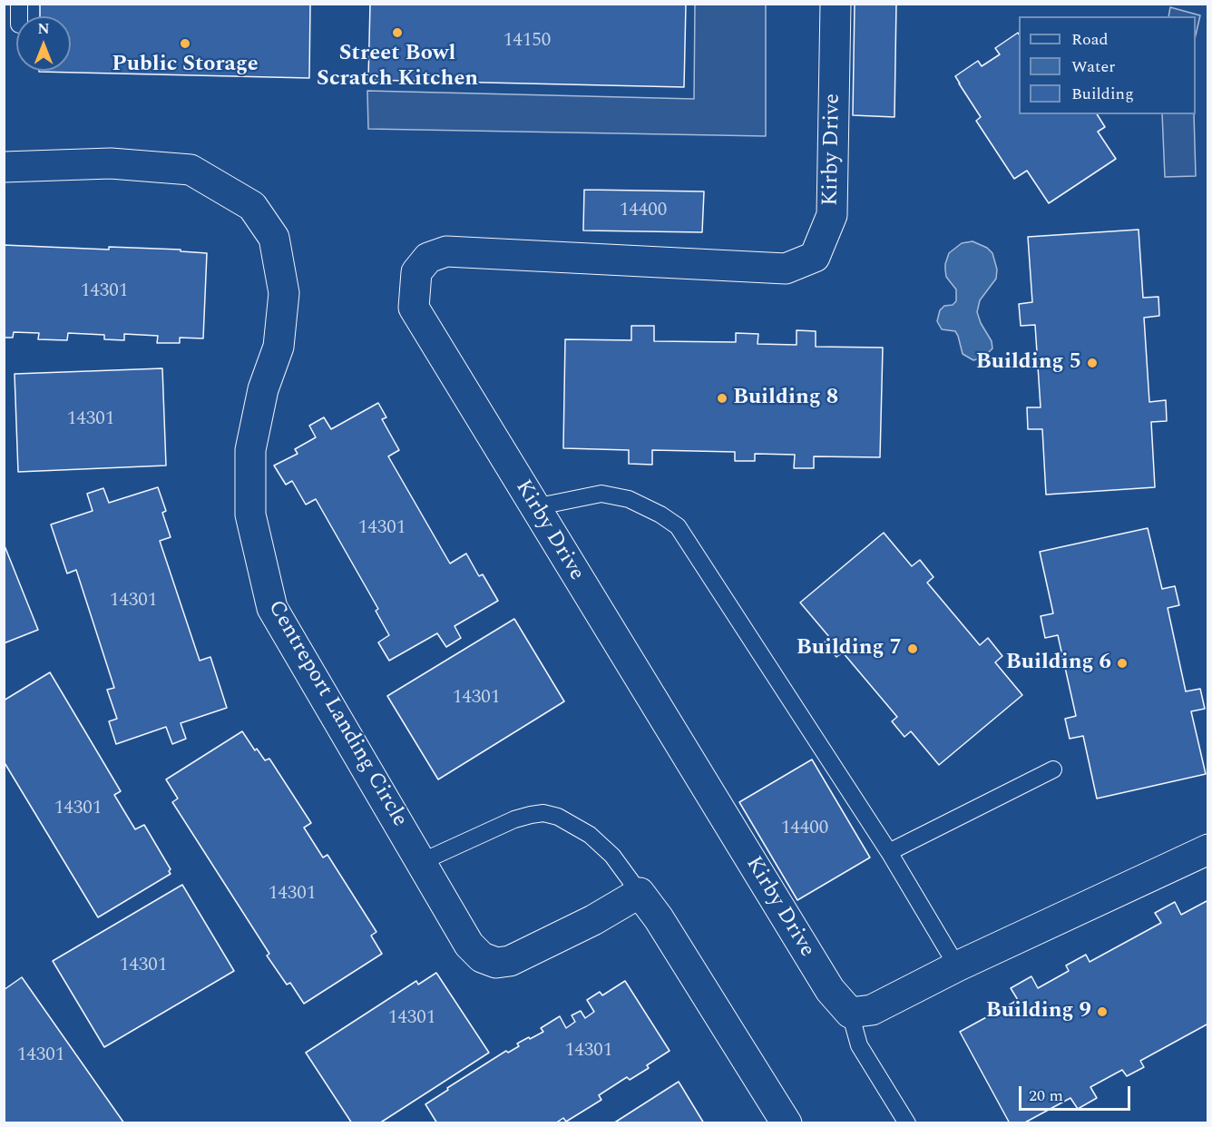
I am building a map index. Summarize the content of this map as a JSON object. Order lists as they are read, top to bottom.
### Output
{
  "streets": {
    "street": ["Kirby Drive", "Centreport Landing Circle"]
  },
  "places": [
    "Street Bowl Scratch Kitchen",
    "Public Storage",
    "Building 5",
    "Building 8",
    "Building 7",
    "Building 6",
    "Building 9"
  ],
  "house_numbers": [
    "14150",
    "14400",
    "14301",
    "14301",
    "14301",
    "14301",
    "14301",
    "14301",
    "14400",
    "14301",
    "14301",
    "14301",
    "14301",
    "14301"
  ],
  "legend": ["Road", "Water", "Building"],
  "scale_bar": "20 m",
  "north": "top"
}
